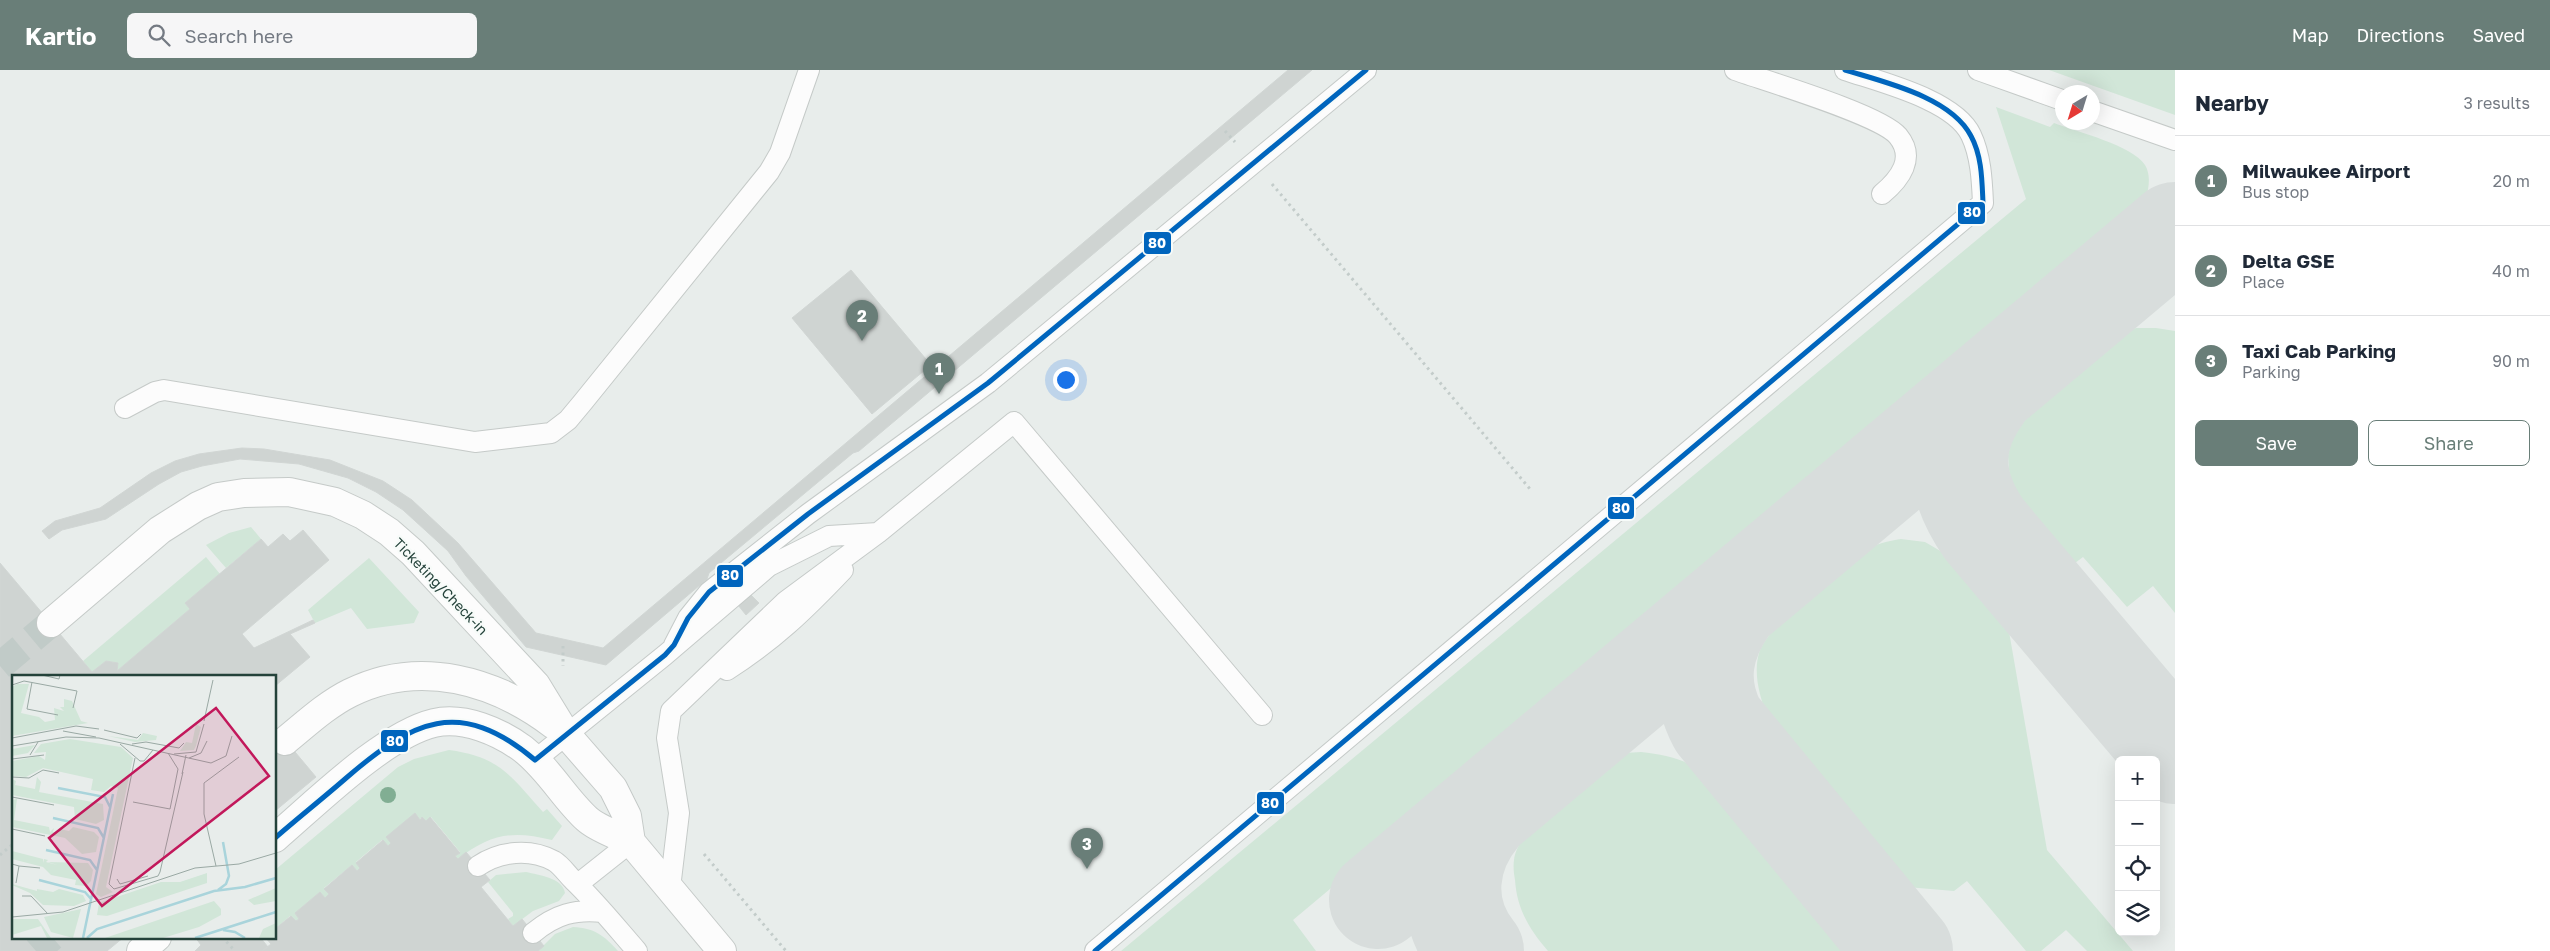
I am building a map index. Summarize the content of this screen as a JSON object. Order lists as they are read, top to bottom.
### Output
{
  "streets": {
    "street": ["Ticketing/Check-in"]
  },
  "lines": ["transit line 80"],
  "north": "bottom left",
  "page": {
    "header": "Kartio",
    "search": "Search here",
    "nav": ["Map", "Directions", "Saved"],
    "heading": ["Nearby", "3 results"],
    "list": [
      {
        "mark": "1",
        "name": "Milwaukee Airport",
        "note": "Bus stop",
        "value": "20 m"
      },
      {
        "mark": "2",
        "name": "Delta GSE",
        "note": "Place",
        "value": "40 m"
      },
      {
        "mark": "3",
        "name": "Taxi Cab Parking",
        "note": "Parking",
        "value": "90 m"
      }
    ],
    "pins": ["2", "1", "3"],
    "buttons": ["Save", "Share"],
    "map_buttons": ["+", "−"]
  }
}
